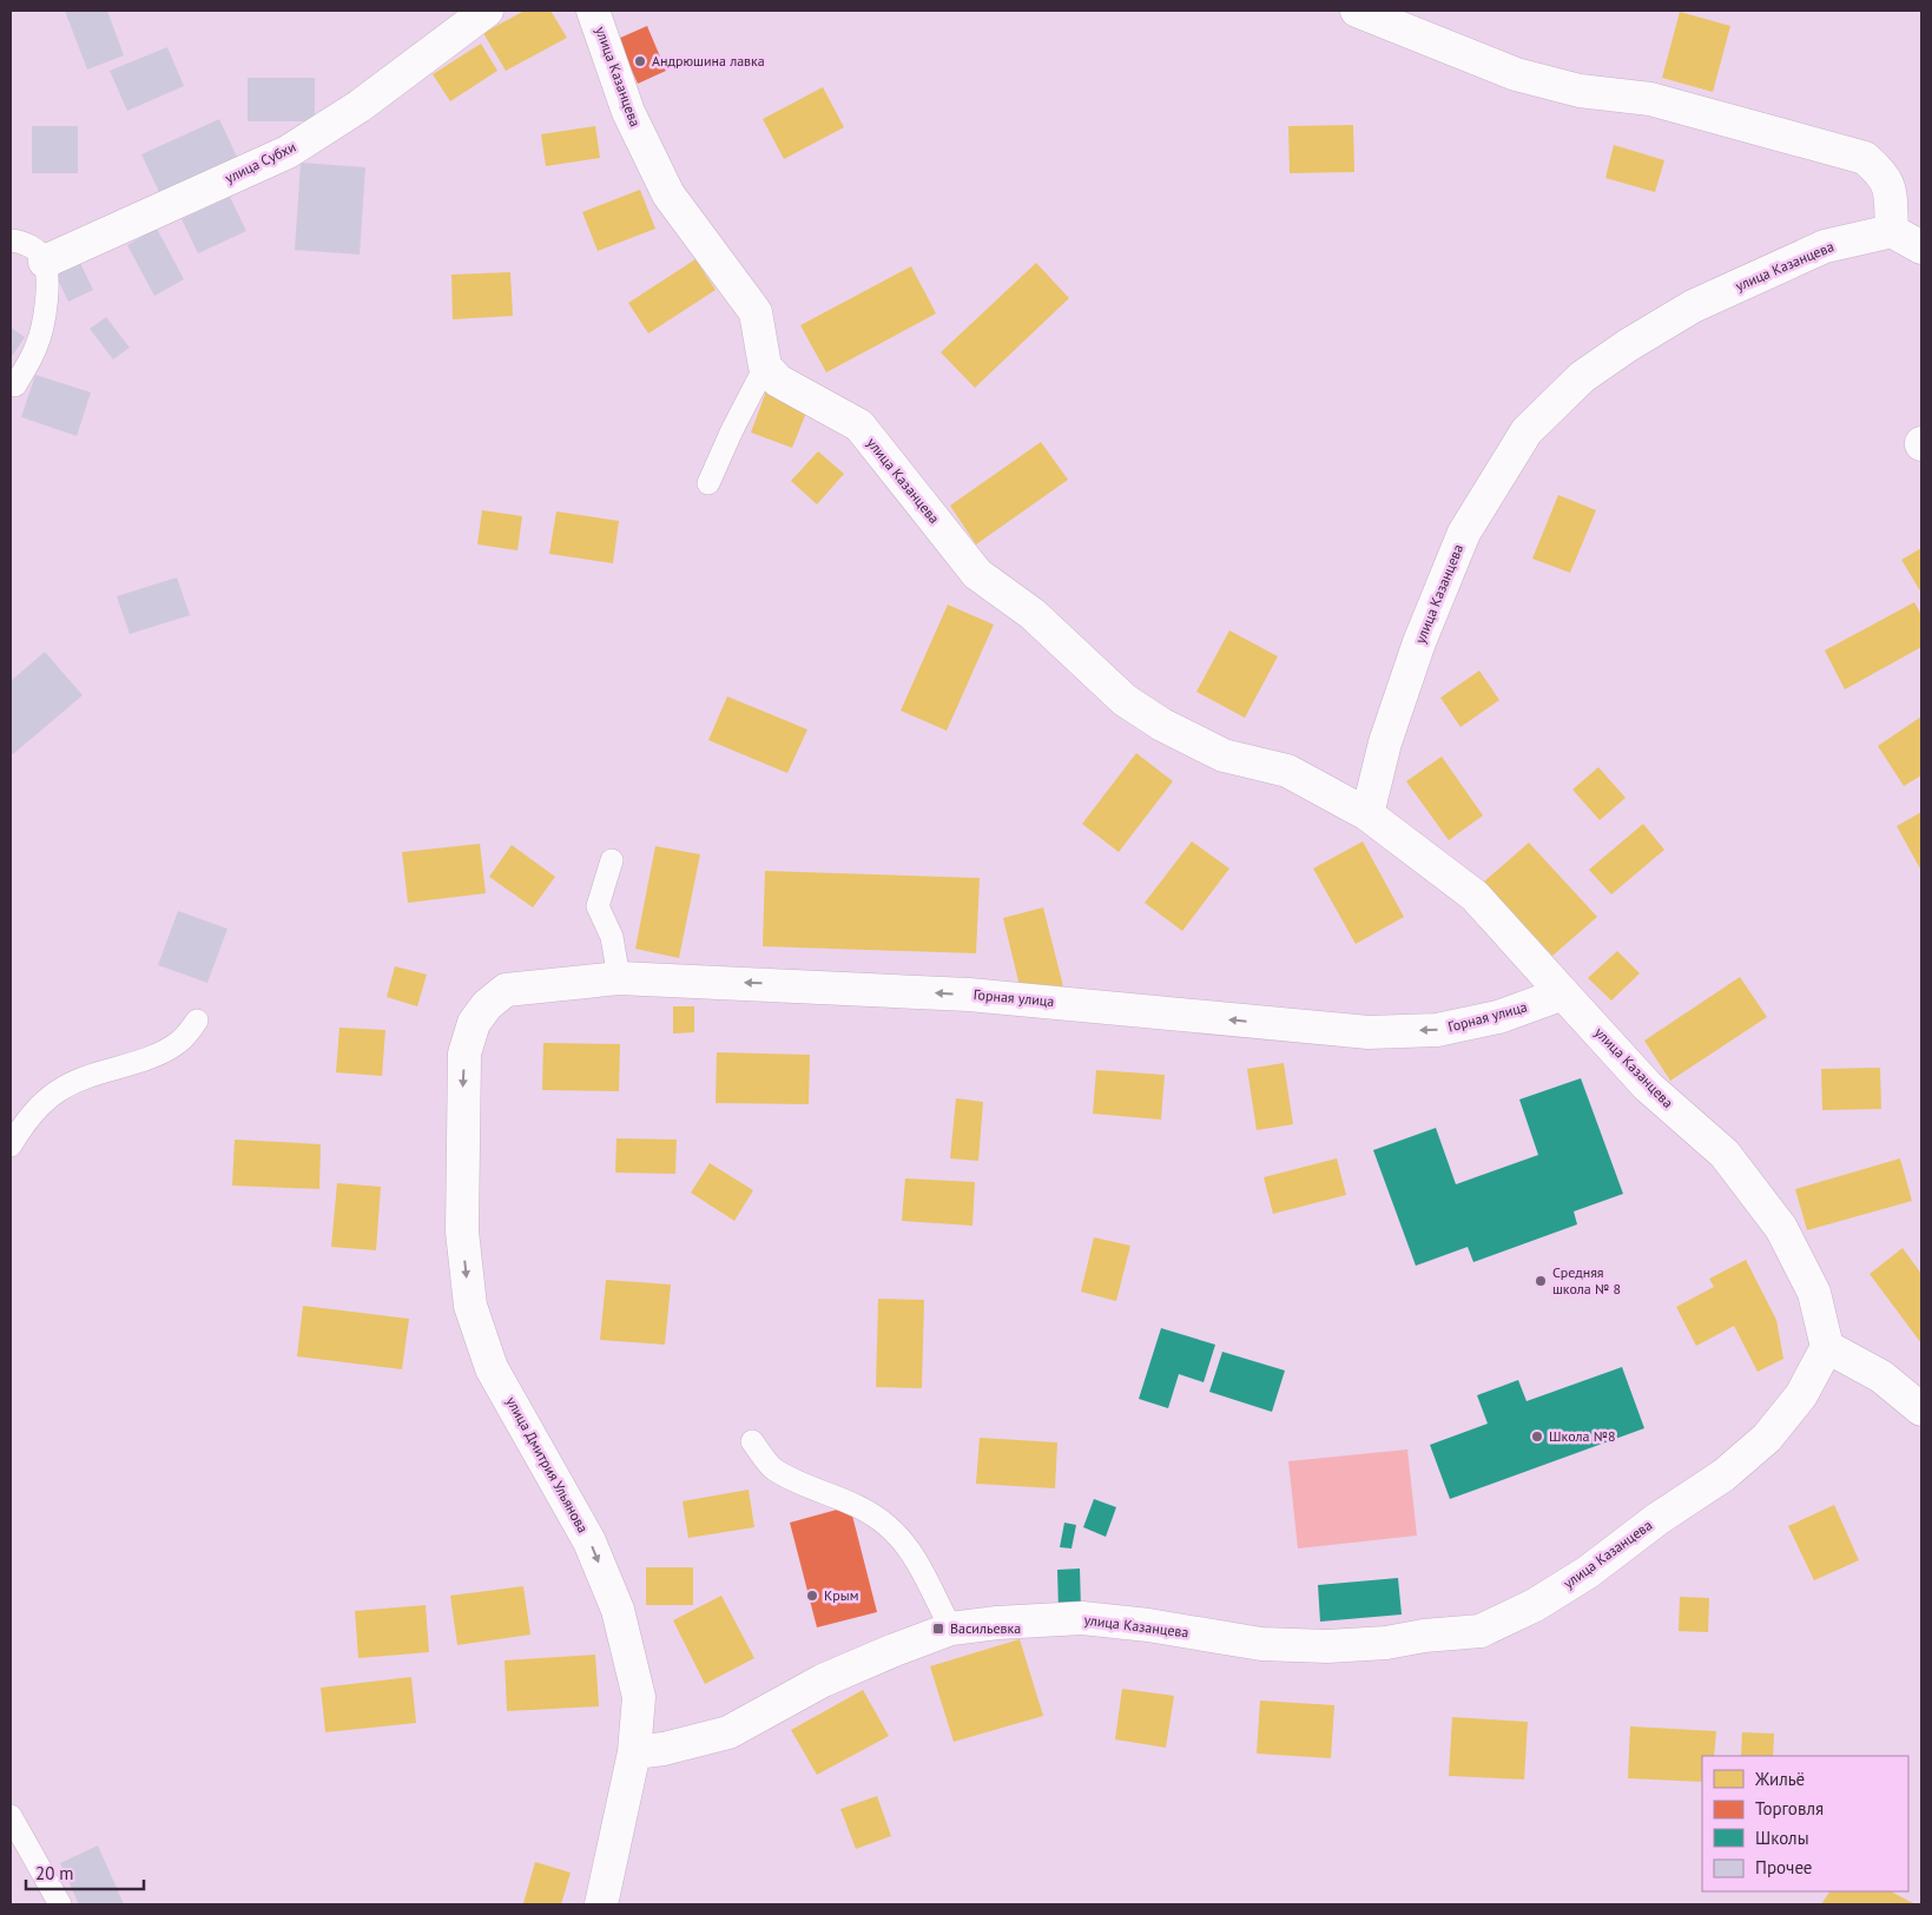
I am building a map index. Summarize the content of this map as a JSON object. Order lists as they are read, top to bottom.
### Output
{
  "streets": {
    "street": [
      "улица Казанцева",
      "улица Субхи",
      "Горная улица",
      "улица Дмитрия Ульянова"
    ]
  },
  "crossings": [
    ["улица Казанцева", "Горная улица"],
    ["улица Казанцева", "улица Дмитрия Ульянова"],
    ["Горная улица", "улица Дмитрия Ульянова"]
  ],
  "one_way": ["Горная улица", "улица Дмитрия Ульянова"],
  "places": {
    "other": [
      "Андрюшина лавка",
      "Средняя школа № 8",
      "Школа №8",
      "Крым"
    ],
    "transit": ["Васильевка"]
  },
  "legend": [
    "Жильё",
    "Торговля",
    "Школы",
    "Прочее"
  ],
  "scale_bar": "20 m"
}
